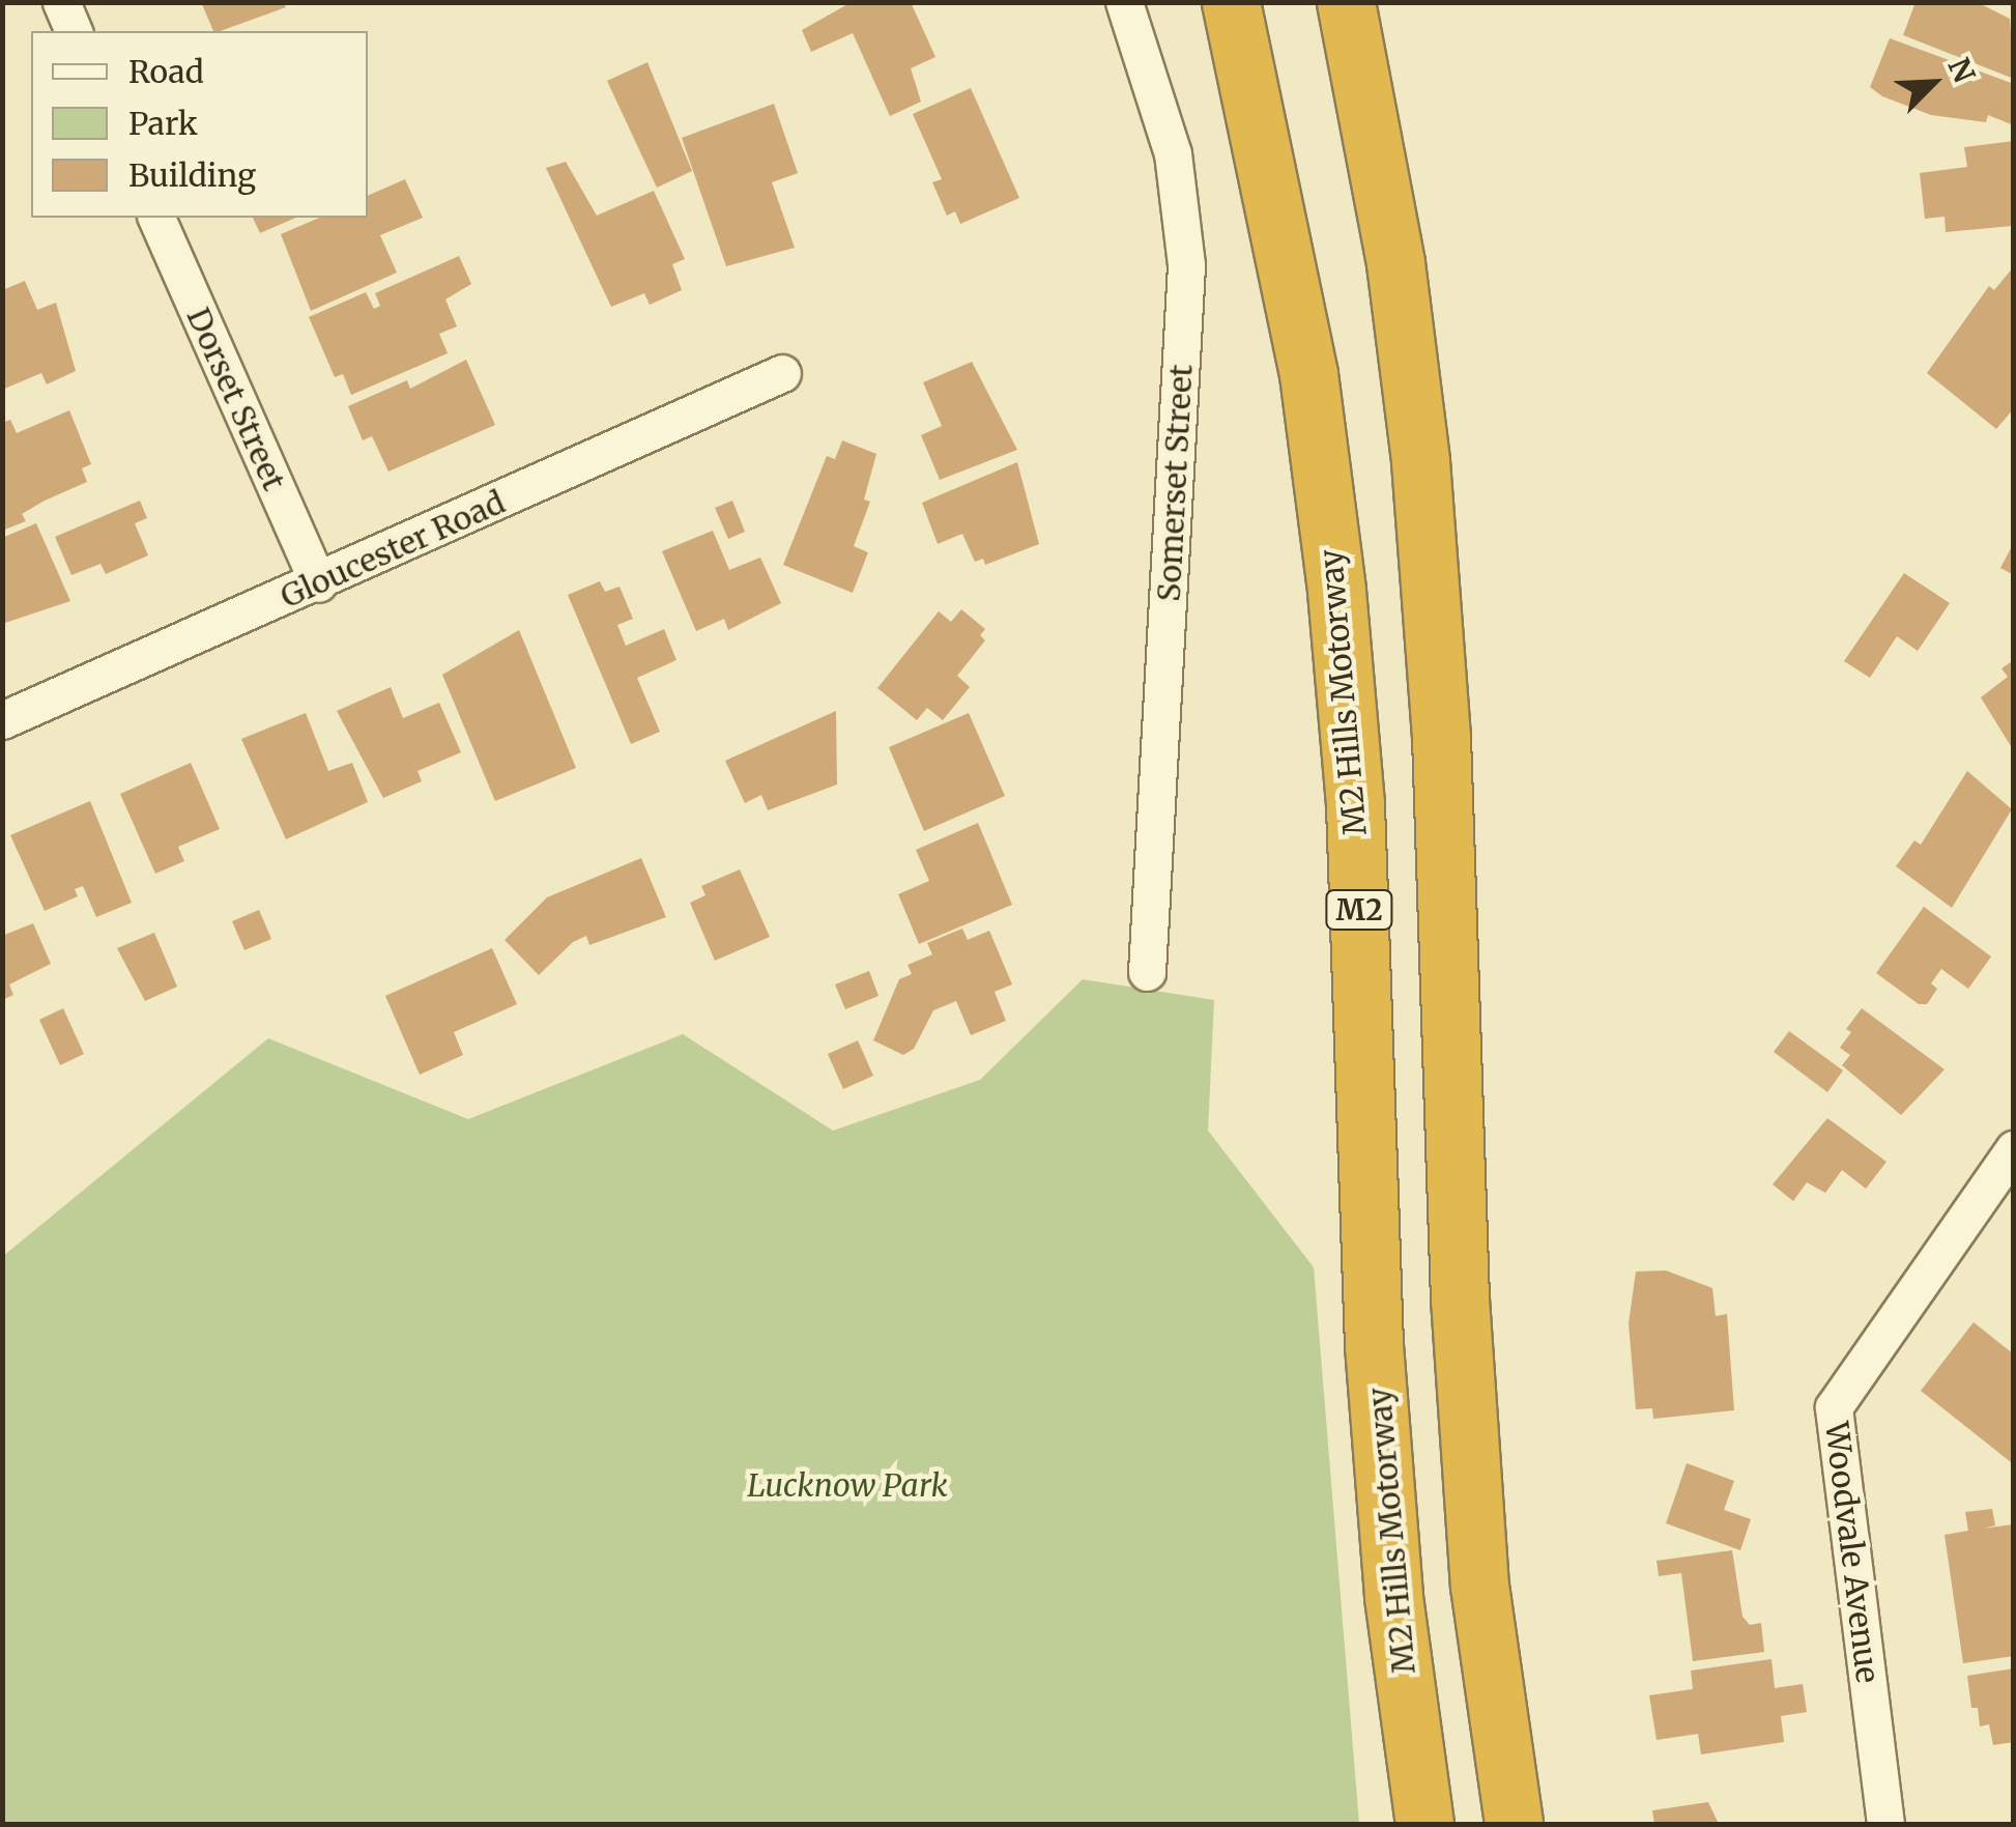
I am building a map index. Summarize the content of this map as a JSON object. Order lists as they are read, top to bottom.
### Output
{
  "streets": {
    "highway": ["M2 Hills Motorway", "M2"],
    "street": [
      "Dorset Street",
      "Somerset Street",
      "Gloucester Road",
      "Woodvale Avenue"
    ]
  },
  "crossings": [
    ["Dorset Street", "Gloucester Road"]
  ],
  "parks": ["Lucknow Park"],
  "legend": ["Road", "Park", "Building"],
  "north": "top right"
}
